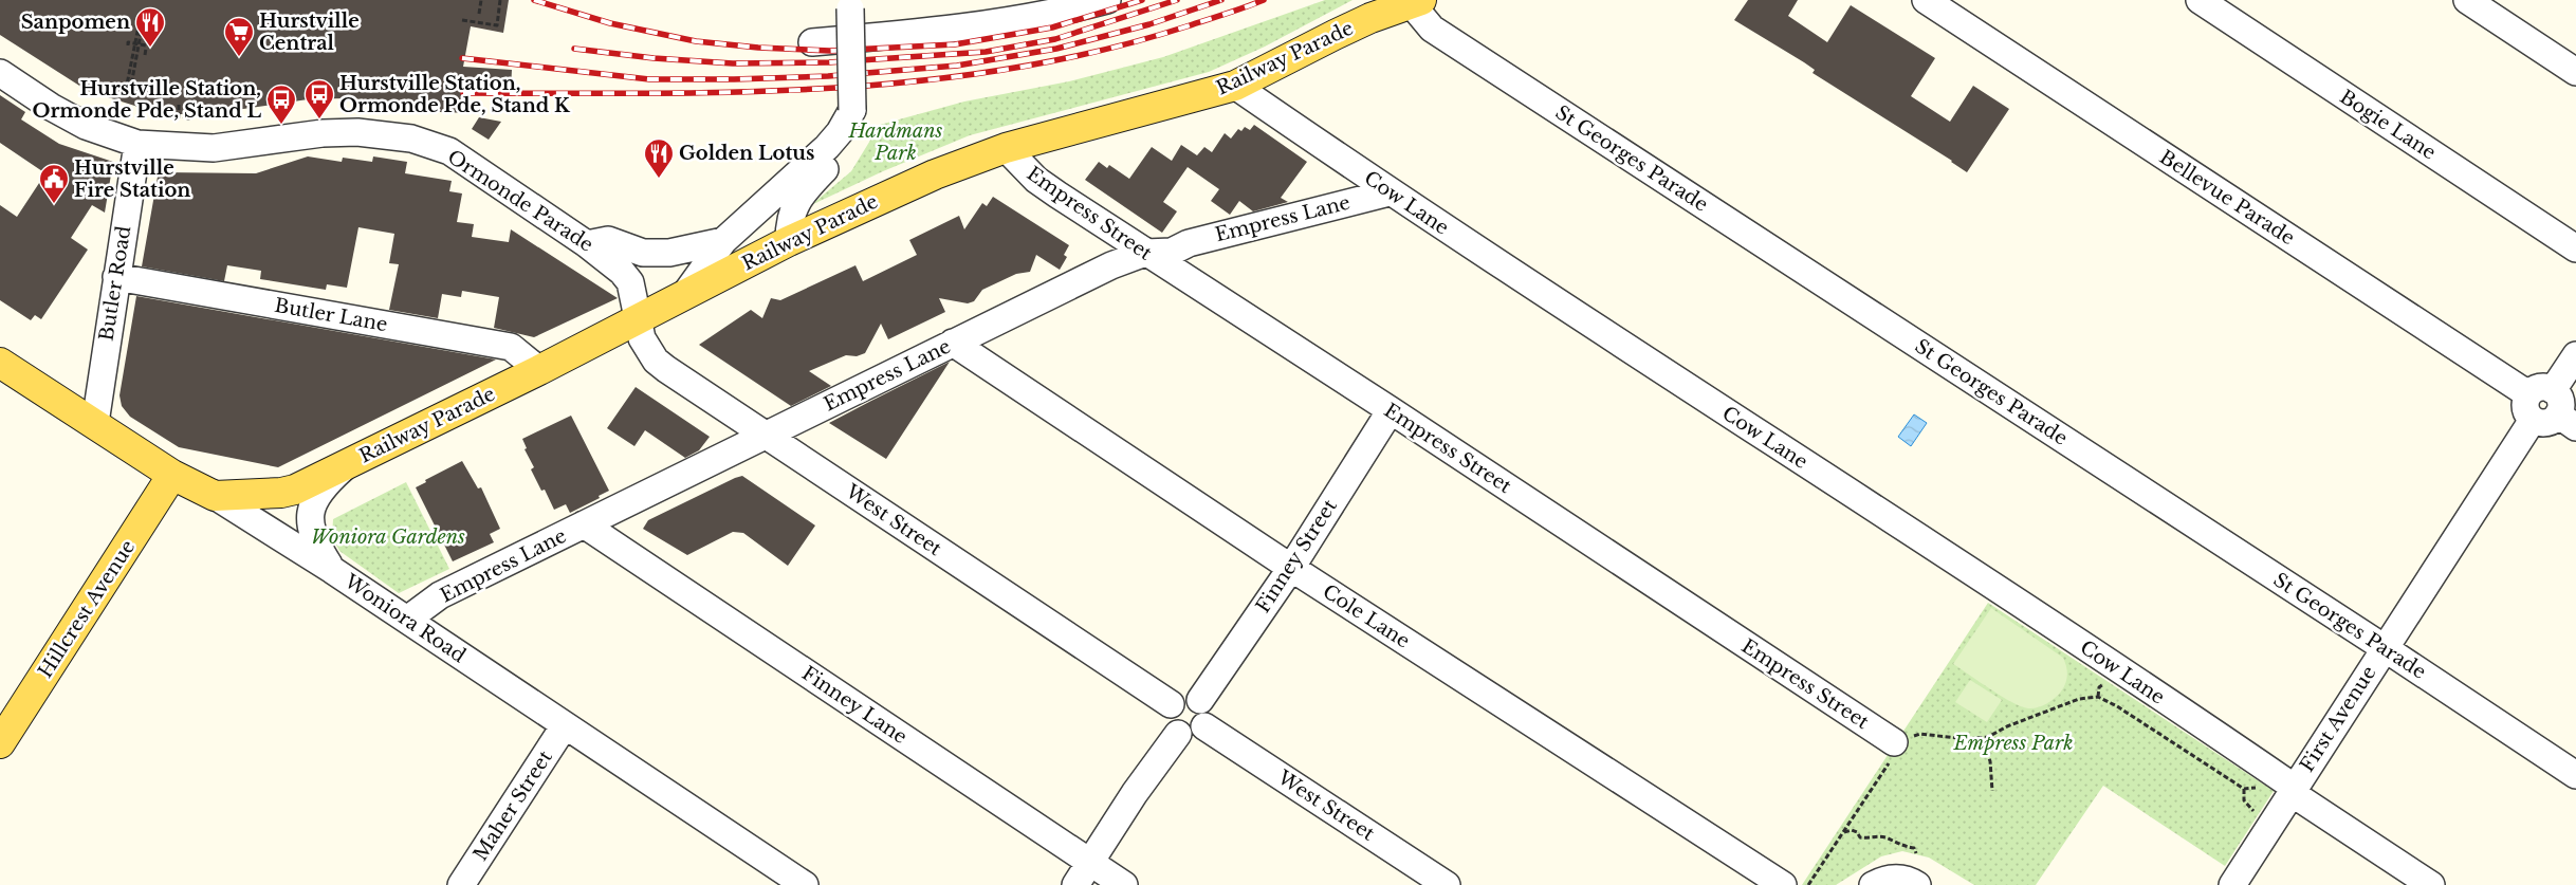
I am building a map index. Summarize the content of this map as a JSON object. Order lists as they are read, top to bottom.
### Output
{
  "streets": {
    "main road": ["Railway Parade", "Hillcrest Avenue", "Woniora Road"],
    "street": [
      "Bogie Lane",
      "St Georges Parade",
      "Bellevue Parade",
      "Ormonde Parade",
      "Cow Lane",
      "Empress Street",
      "Empress Lane",
      "Butler Road",
      "Butler Lane",
      "West Street",
      "Finney Street",
      "Cole Lane",
      "Finney Lane",
      "First Avenue",
      "Maher Street"
    ]
  },
  "crossings": [
    ["Railway Parade", "St Georges Parade"],
    ["Railway Parade", "Ormonde Parade"],
    ["Railway Parade", "Cow Lane"],
    ["Railway Parade", "Empress Street"],
    ["Railway Parade", "Butler Lane"],
    ["Railway Parade", "West Street"],
    ["Railway Parade", "Woniora Road"],
    ["St Georges Parade", "First Avenue"],
    ["Bellevue Parade", "First Avenue"],
    ["Ormonde Parade", "Butler Road"],
    ["Ormonde Parade", "West Street"],
    ["Cow Lane", "Empress Lane"],
    ["Cow Lane", "First Avenue"],
    ["Empress Street", "Empress Lane"],
    ["Empress Street", "Finney Street"],
    ["Empress Lane", "West Street"],
    ["Empress Lane", "Cole Lane"],
    ["Empress Lane", "Woniora Road"],
    ["Empress Lane", "Finney Lane"],
    ["Butler Road", "Butler Lane"],
    ["Butler Road", "Woniora Road"],
    ["West Street", "Finney Street"],
    ["Finney Street", "Cole Lane"],
    ["Hillcrest Avenue", "Woniora Road"],
    ["Woniora Road", "Maher Street"]
  ],
  "parks": ["Hardmans Park", "Woniora Gardens", "Empress Park"],
  "places": {
    "restaurant": ["Sanpomen", "Golden Lotus"],
    "supermarket": ["Hurstville Central"],
    "bus stop": ["Hurstville Station, Ormonde Pde, Stand K", "Hurstville Station, Ormonde Pde, Stand L"],
    "public building": ["Hurstville Fire Station"]
  }
}
